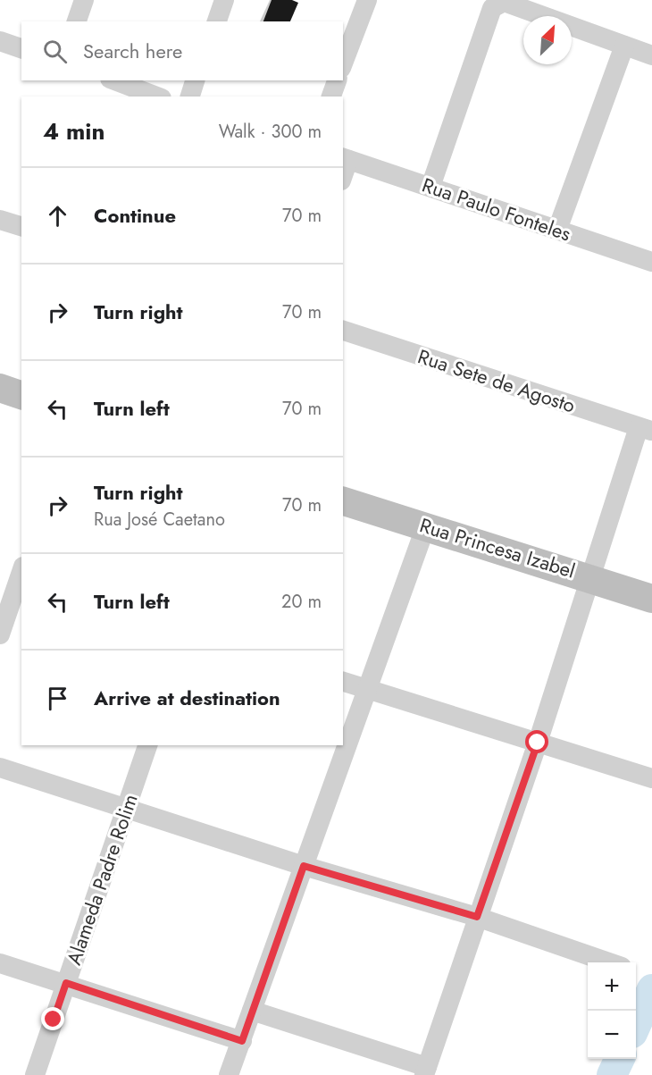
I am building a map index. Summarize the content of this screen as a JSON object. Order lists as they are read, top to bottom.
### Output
{
  "streets": {
    "street": [
      "Rua Paulo Fonteles",
      "Rua Sete de Agosto",
      "Rua Princesa Izabel",
      "Alameda Padre Rolim"
    ]
  },
  "north": "top right",
  "page": {
    "search": "Search here",
    "heading": ["4 min", "Walk · 300 m"],
    "list": [
      ["Continue", "70 m"],
      ["Turn right", "70 m"],
      ["Turn left", "70 m"],
      ["Turn right", "Rua José Caetano", "70 m"],
      ["Turn left", "20 m"],
      "Arrive at destination"
    ],
    "map_buttons": ["+", "−"]
  }
}
